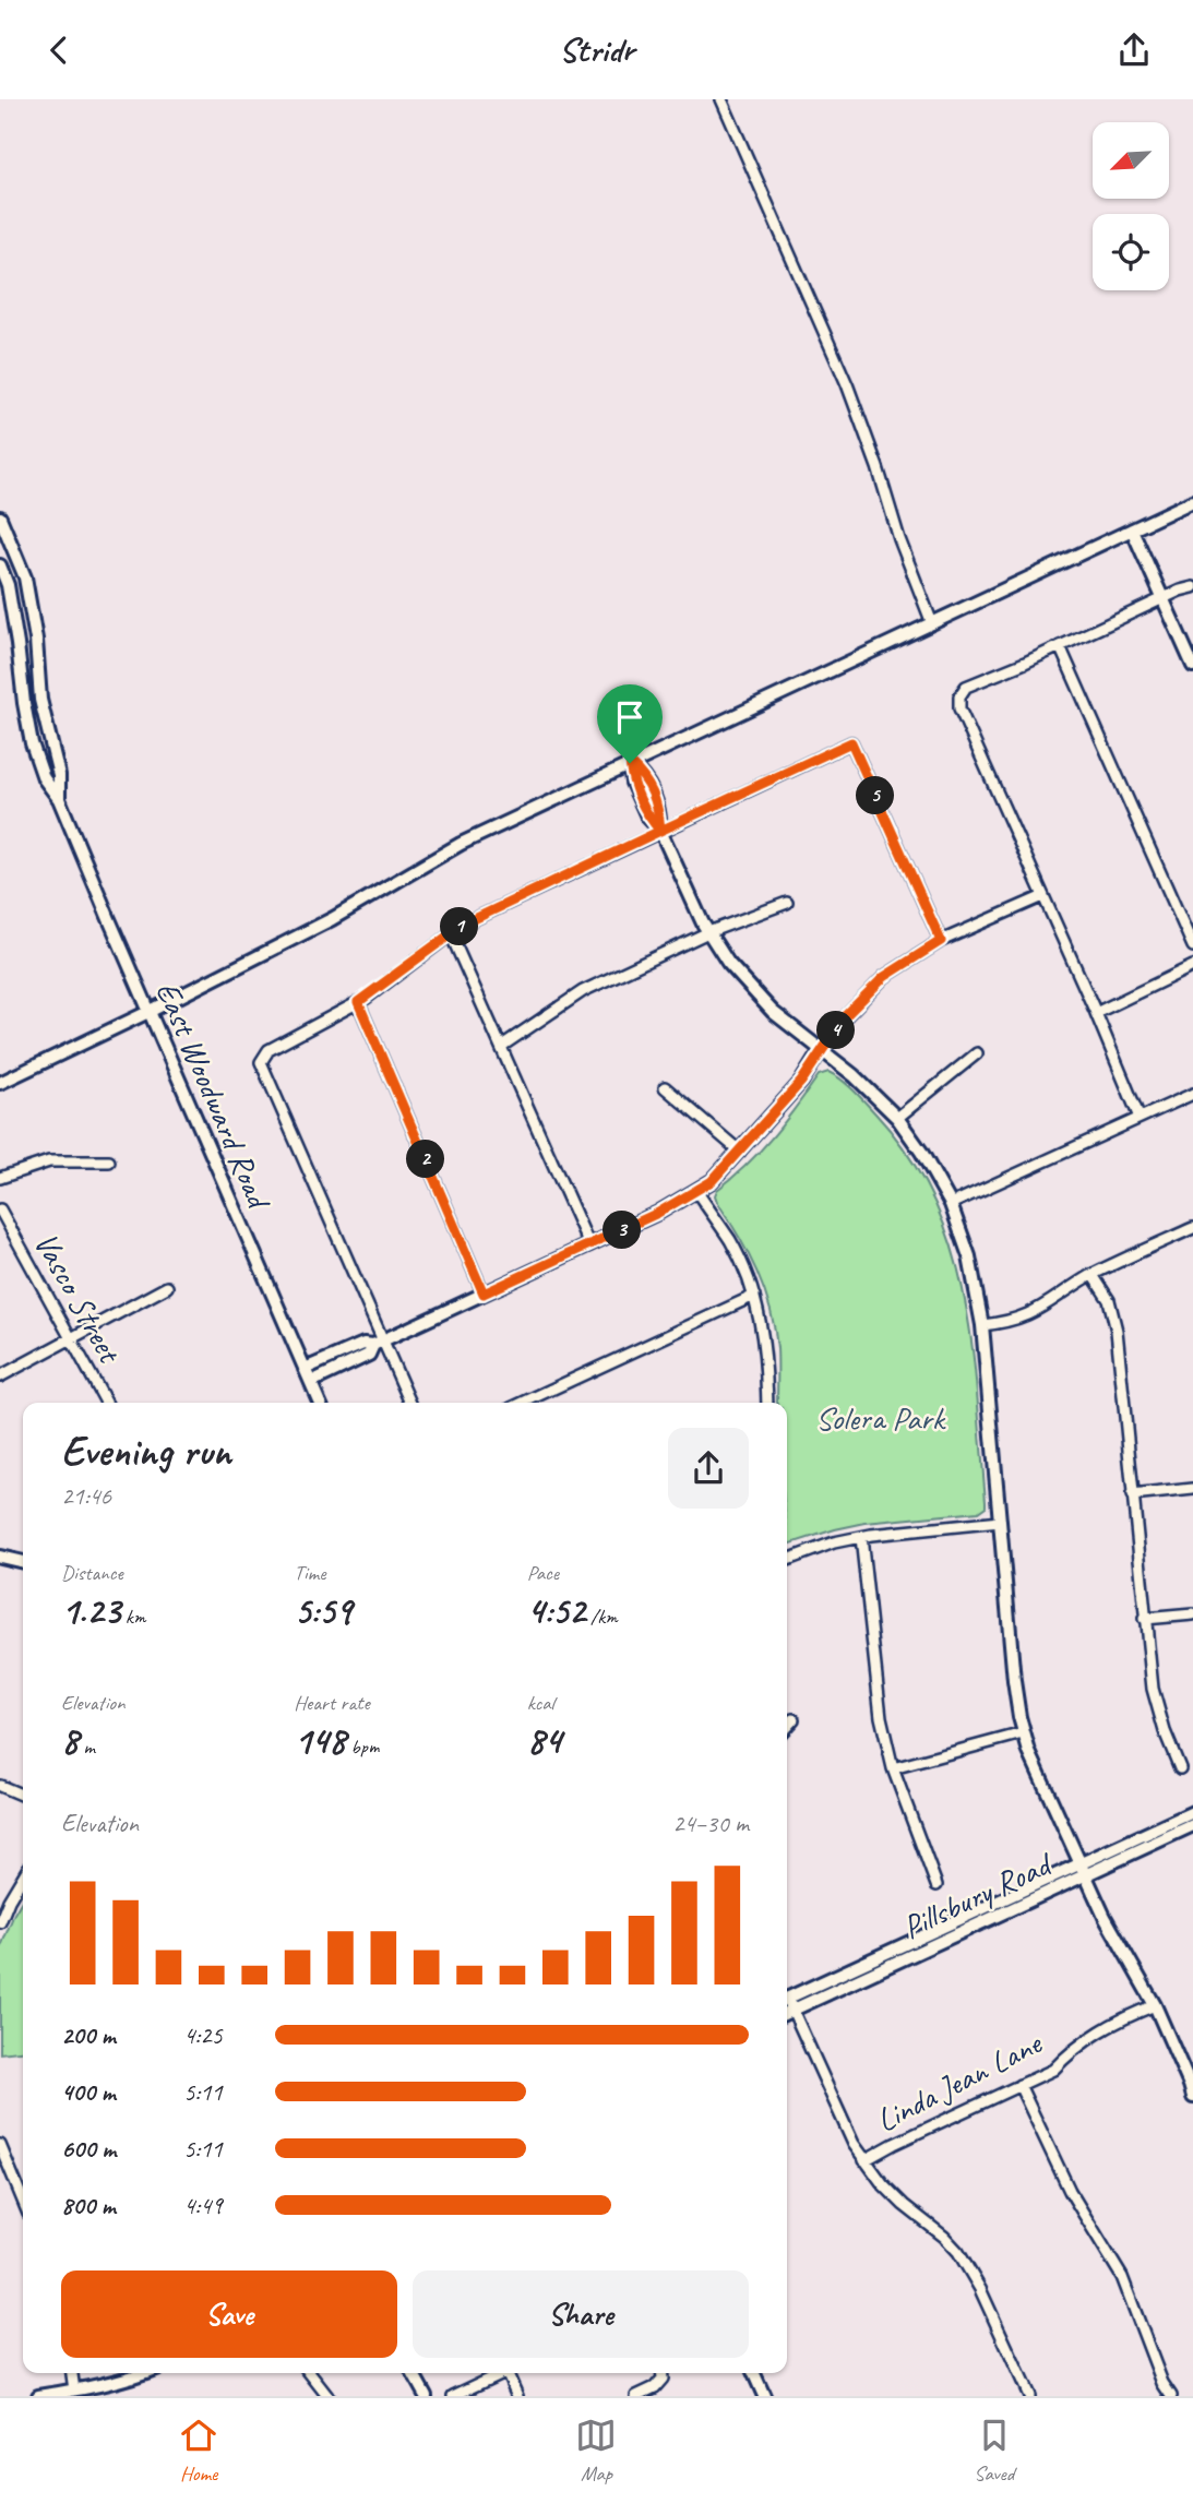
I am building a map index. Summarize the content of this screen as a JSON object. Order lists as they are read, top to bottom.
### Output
{
  "streets": {
    "street": [
      "East Woodward Road",
      "Vasco Street",
      "Pillsbury Road",
      "Linda Jean Lane"
    ]
  },
  "parks": ["Solera Park"],
  "north": "bottom left",
  "page": {
    "header": "Stridr",
    "pins": [
      "5",
      "1",
      "4",
      "2",
      "3"
    ],
    "heading": ["Evening run", "21:46"],
    "stats": [
      ["Distance", "1.23 km"],
      ["Time", "5:59"],
      ["Pace", "4:52 /km"],
      ["Elevation", "8 m"],
      ["Heart rate", "148 bpm"],
      ["kcal", "84"]
    ],
    "chart": ["Elevation", "24–30 m"],
    "list": [
      {
        "name": "200 m",
        "note": "4:25"
      },
      {
        "name": "400 m",
        "note": "5:11"
      },
      {
        "name": "600 m",
        "note": "5:11"
      },
      {
        "name": "800 m",
        "note": "4:49"
      }
    ],
    "buttons": ["Save", "Share"],
    "tabs": ["Home", "Map", "Saved"]
  }
}
